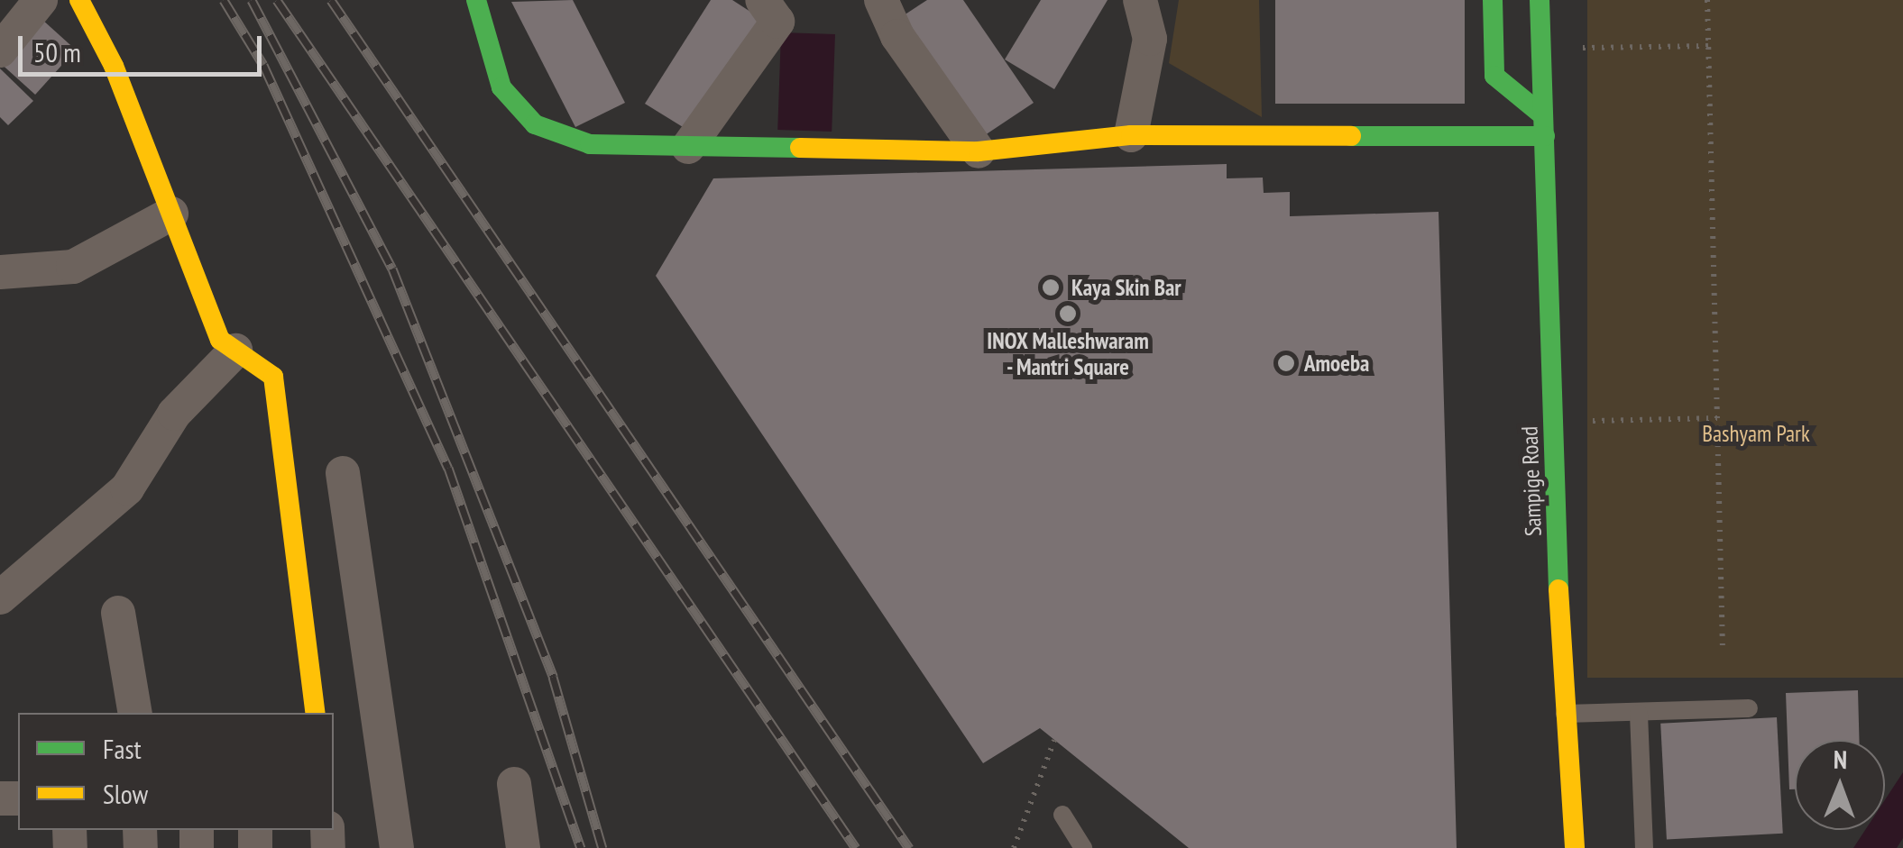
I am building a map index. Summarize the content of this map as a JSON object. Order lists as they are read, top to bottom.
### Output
{
  "streets": {
    "street": ["Sampige Road"]
  },
  "parks": ["Bashyam Park"],
  "places": ["Kaya Skin Bar", "INOX Malleshwaram - Mantri Square", "Amoeba"],
  "legend": ["Fast", "Slow"],
  "scale_bar": "50 m",
  "north": "top"
}
